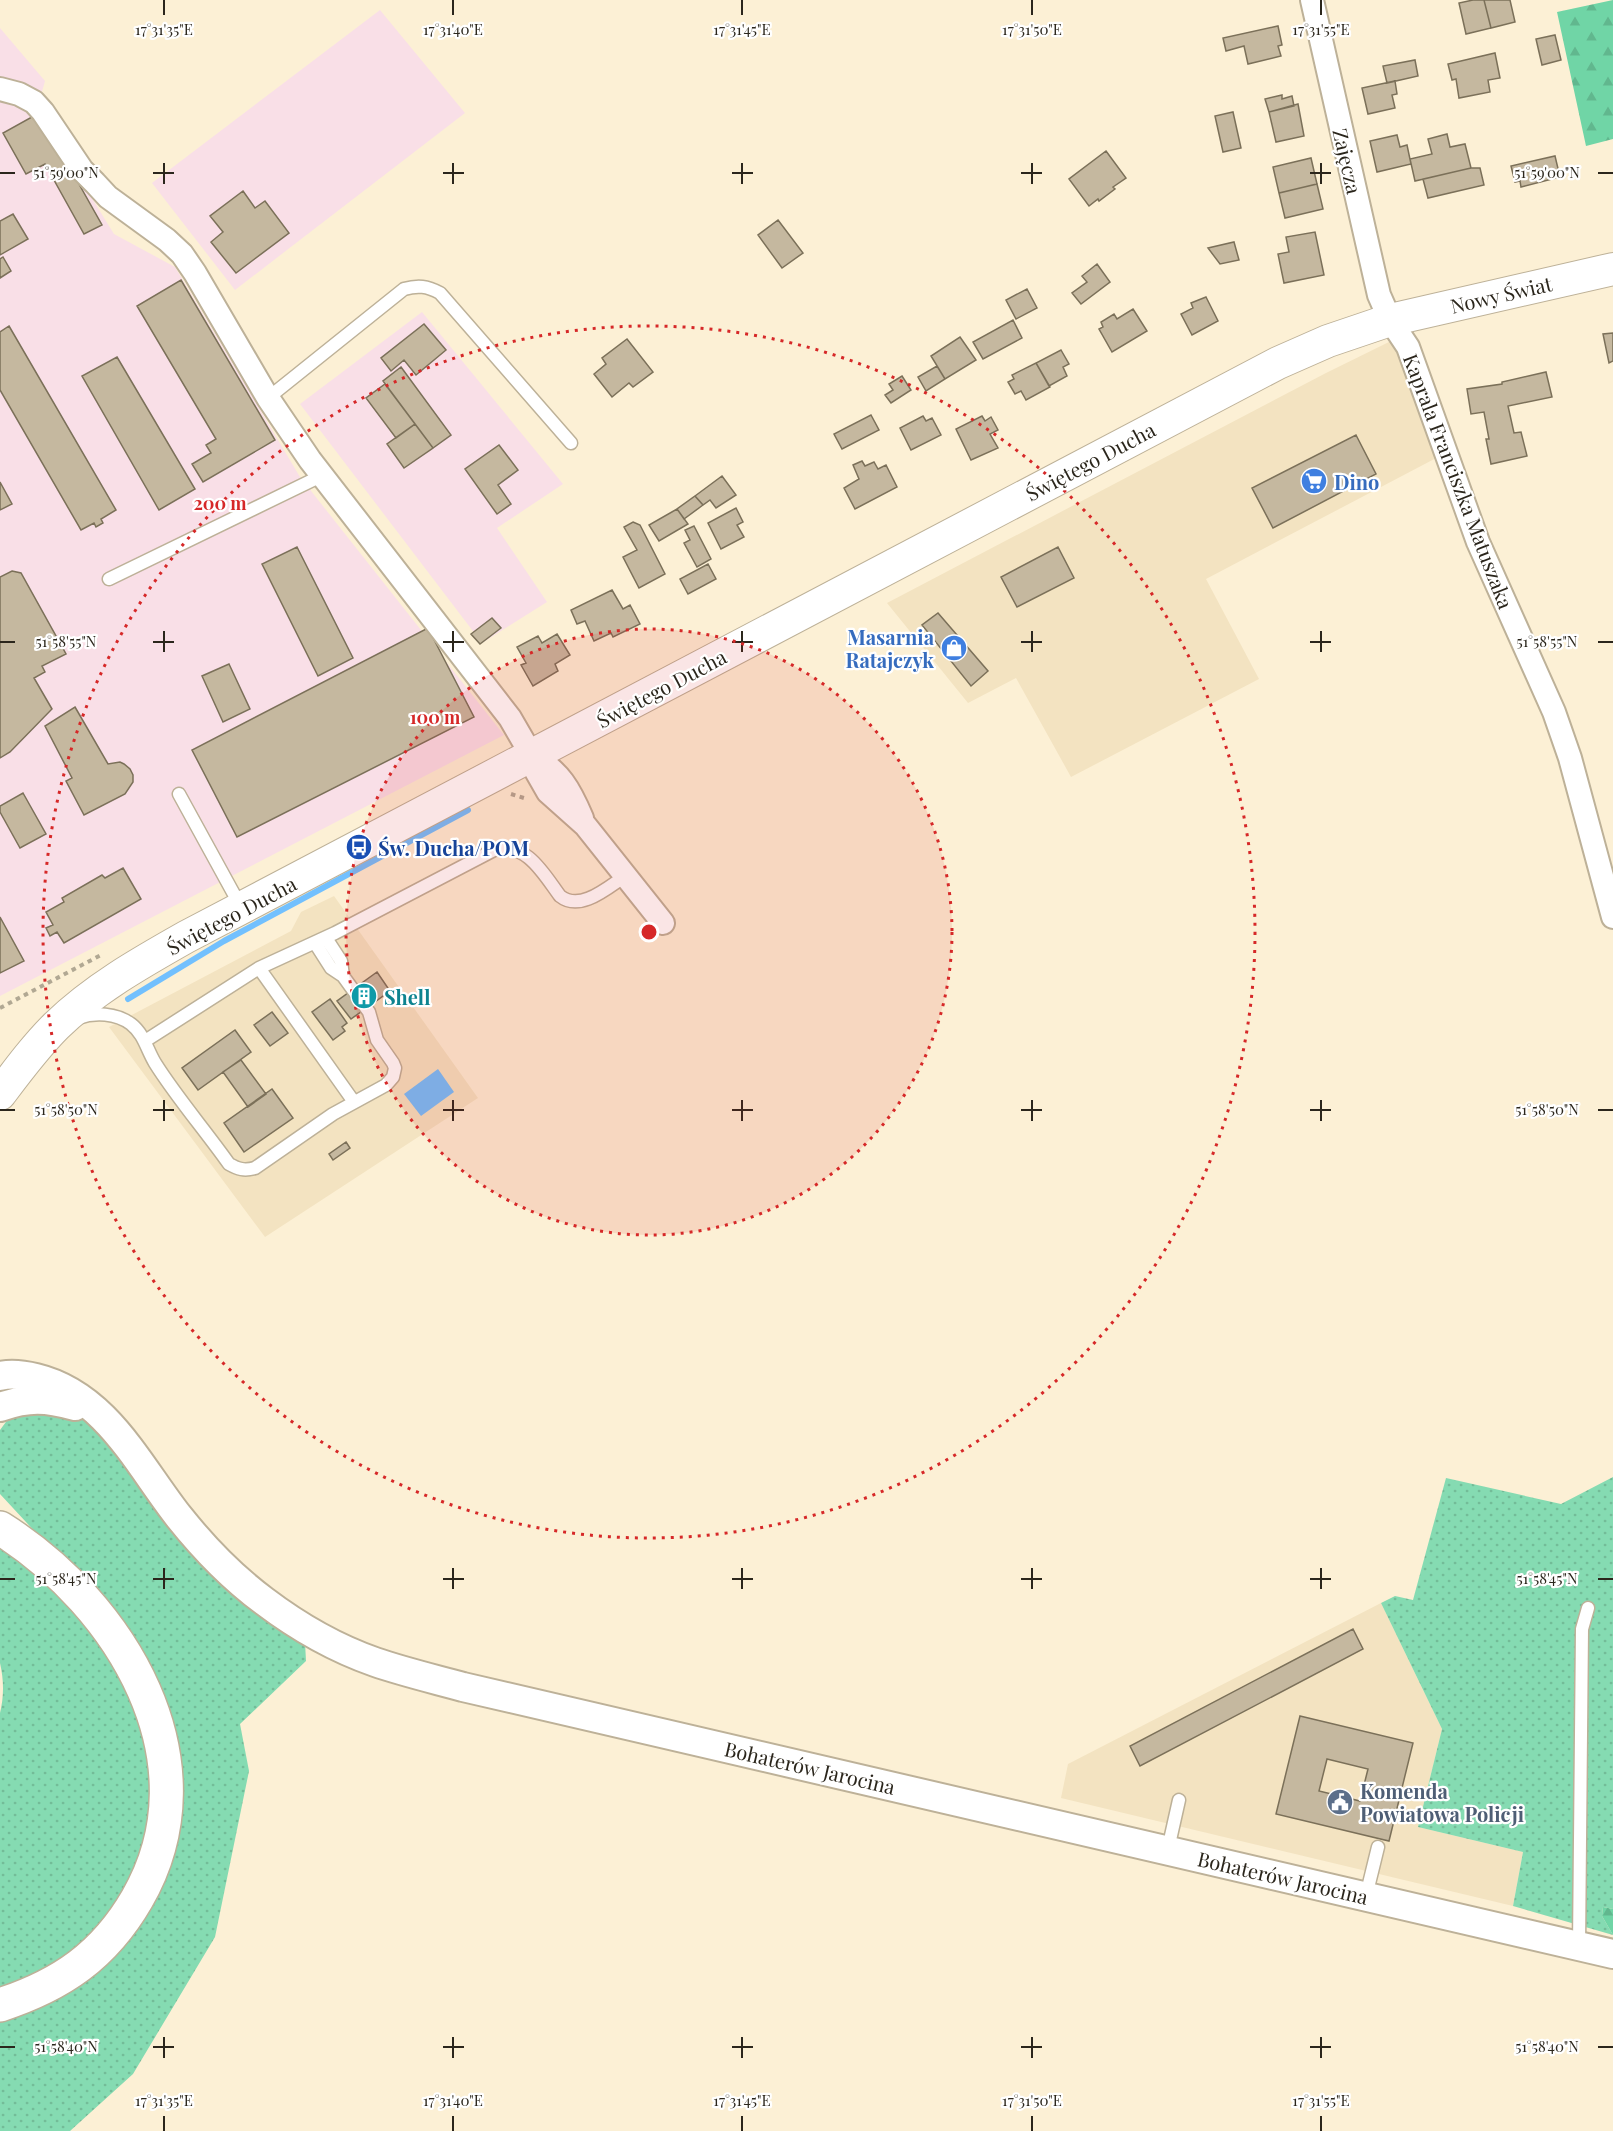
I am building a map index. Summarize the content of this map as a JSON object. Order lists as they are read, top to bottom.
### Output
{
  "streets": {
    "main road": ["Nowy Świat", "Świętego Ducha"],
    "street": ["Zajęcza", "Kaprala Franciszka Matuszaka", "Bohaterów Jarocina"]
  },
  "crossings": [
    ["Zajęcza", "Nowy Świat"],
    ["Zajęcza", "Świętego Ducha"],
    ["Zajęcza", "Kaprala Franciszka Matuszaka"],
    ["Nowy Świat", "Świętego Ducha"],
    ["Nowy Świat", "Kaprala Franciszka Matuszaka"],
    ["Świętego Ducha", "Kaprala Franciszka Matuszaka"]
  ],
  "places": {
    "supermarket": ["Dino"],
    "shop": ["Masarnia Ratajczyk"],
    "bus stop": ["Św. Ducha/POM"],
    "building": ["Shell"],
    "public building": ["Komenda Powiatowa Policji"]
  },
  "coordinates": [
    "17°31'35\"E",
    "17°31'40\"E",
    "17°31'45\"E",
    "17°31'50\"E",
    "17°31'55\"E",
    "51°59'00\"N",
    "51°58'55\"N",
    "51°58'50\"N",
    "51°58'45\"N",
    "51°58'40\"N"
  ],
  "rings": ["200 m", "100 m"]
}
